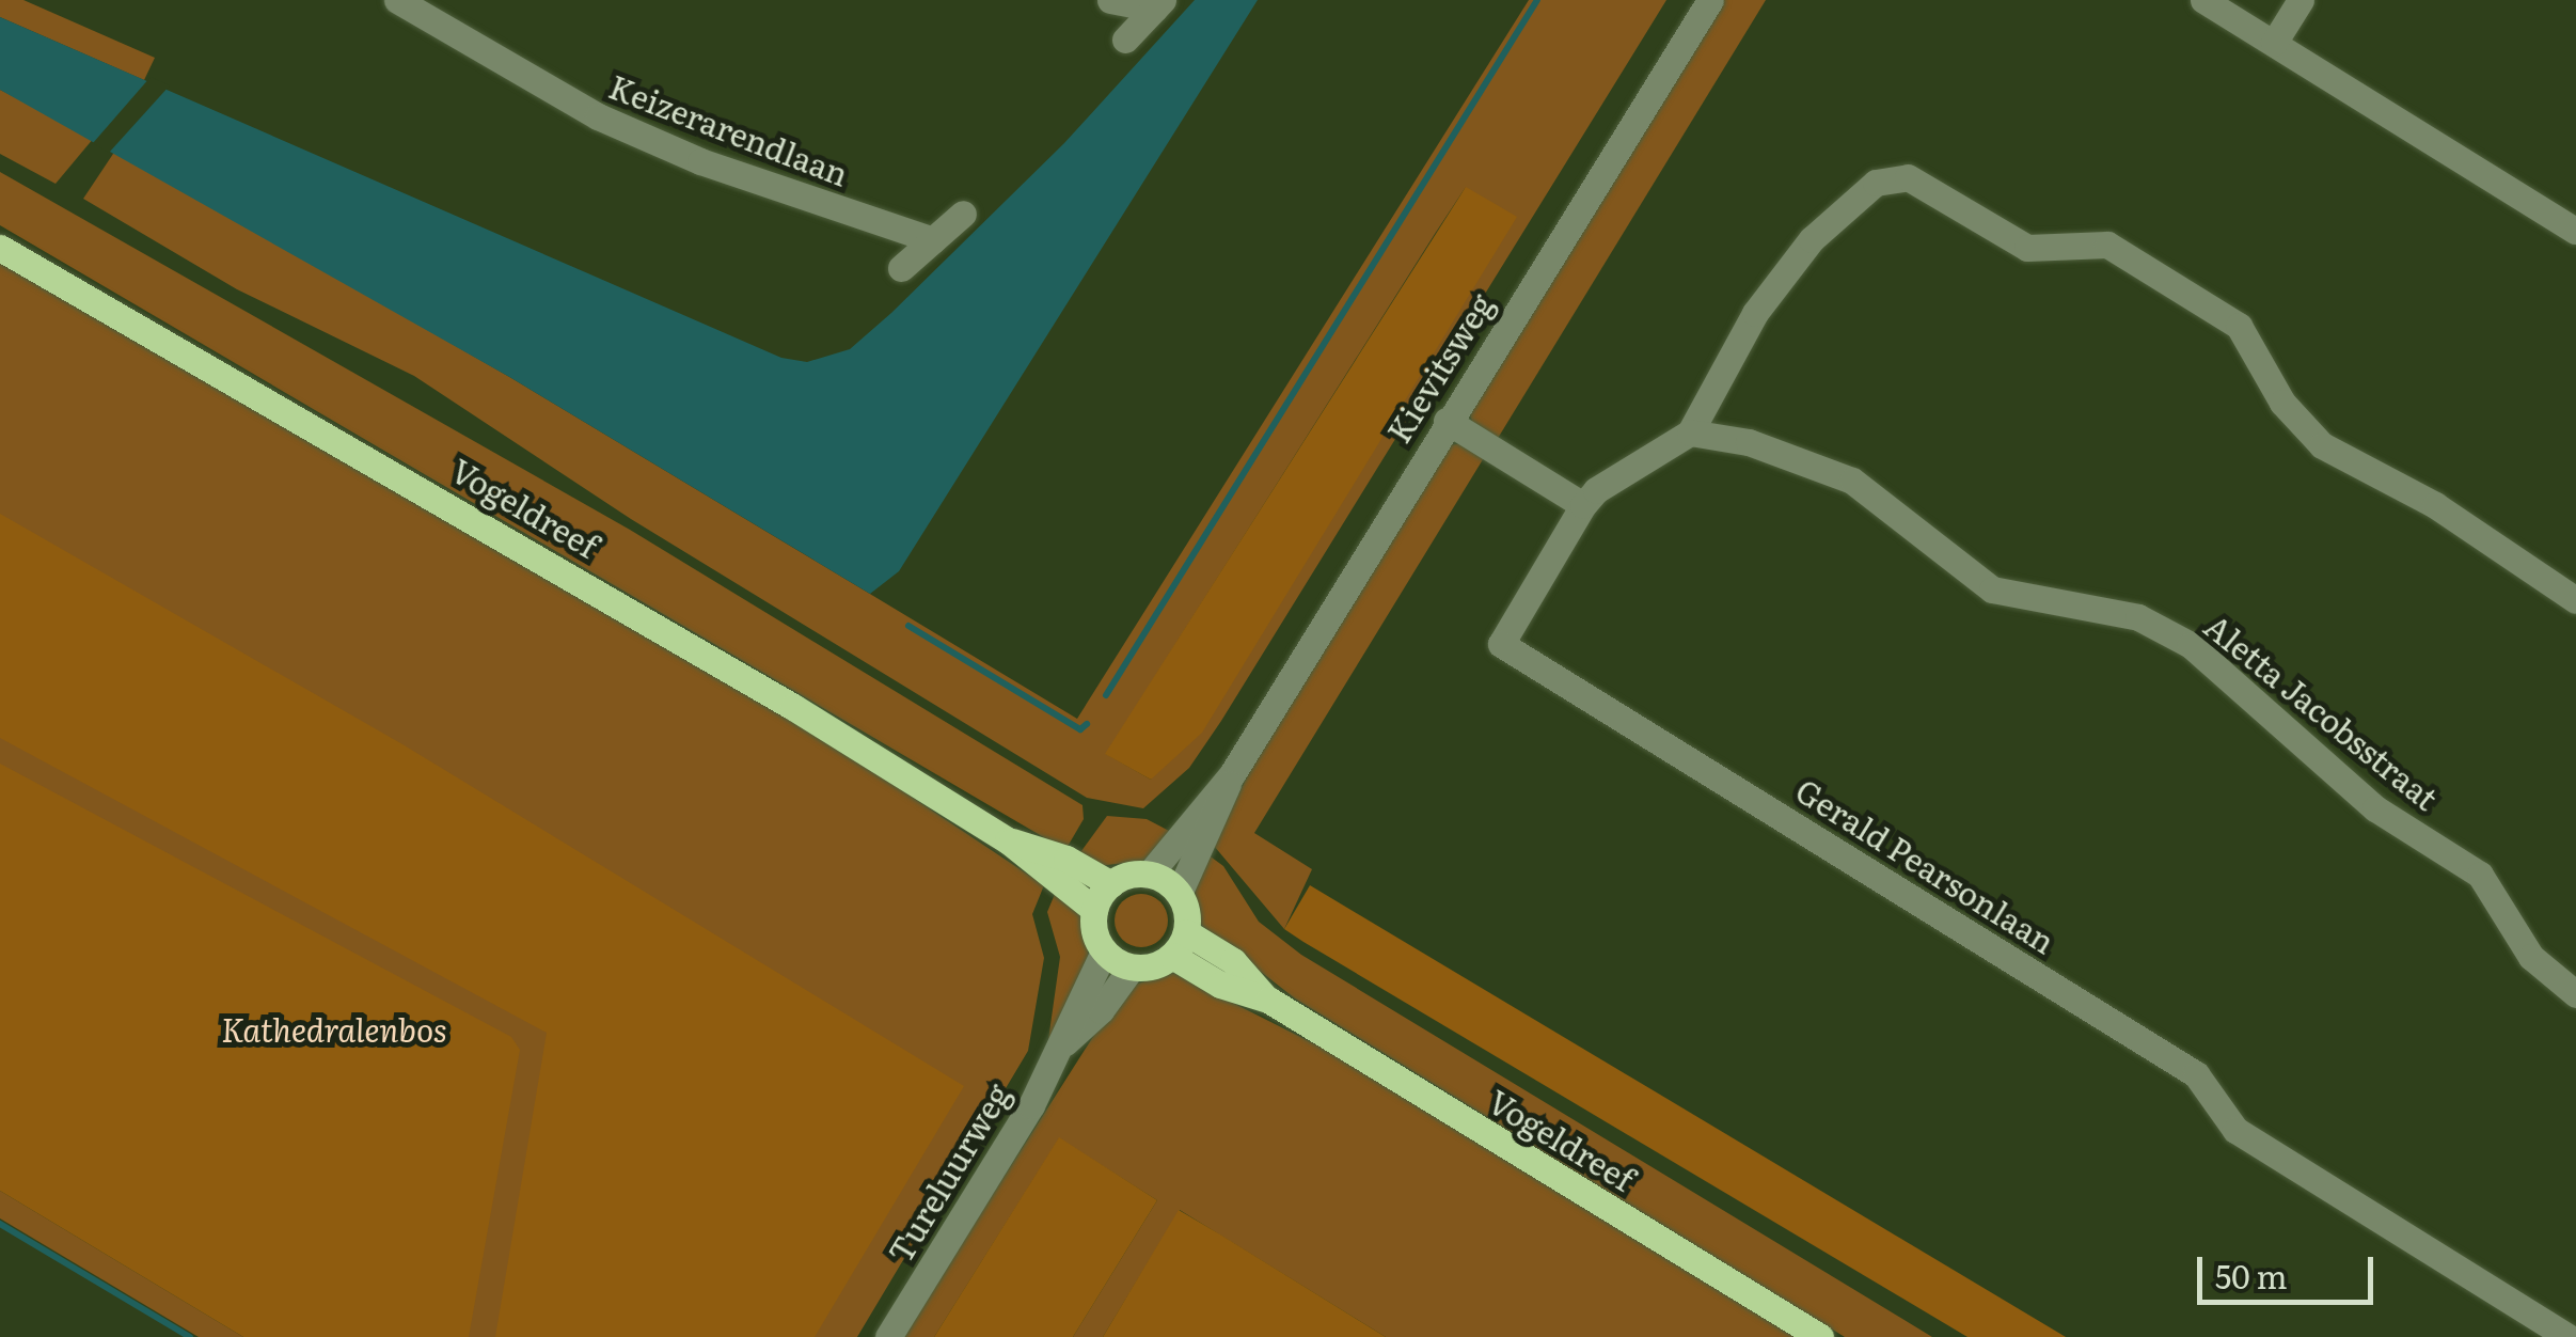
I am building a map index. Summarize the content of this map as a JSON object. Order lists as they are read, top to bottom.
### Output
{
  "streets": {
    "main road": ["Vogeldreef"],
    "street": [
      "Keizerarendlaan",
      "Kievitsweg",
      "Aletta Jacobsstraat",
      "Gerald Pearsonlaan",
      "Tureluurweg"
    ]
  },
  "crossings": [
    ["Kievitsweg", "Vogeldreef"],
    ["Kievitsweg", "Tureluurweg"],
    ["Vogeldreef", "Tureluurweg"]
  ],
  "parks": ["Kathedralenbos"],
  "scale_bar": "50 m"
}
